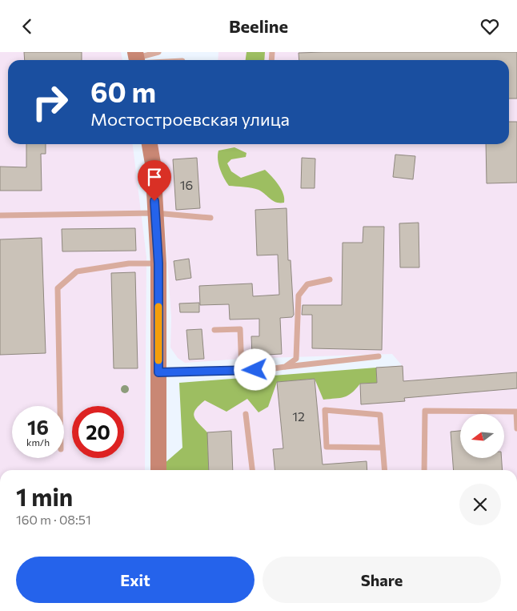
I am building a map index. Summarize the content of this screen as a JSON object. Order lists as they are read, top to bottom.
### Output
{
  "house_numbers": ["16", "12"],
  "north": "left",
  "page": {
    "header": "Beeline",
    "turn": ["60 m", "Мостостроевская улица"],
    "speed": "16 km/h",
    "limit": "20",
    "heading": ["1 min", "160 m · 08:51"],
    "buttons": ["Exit", "Share"]
  }
}
